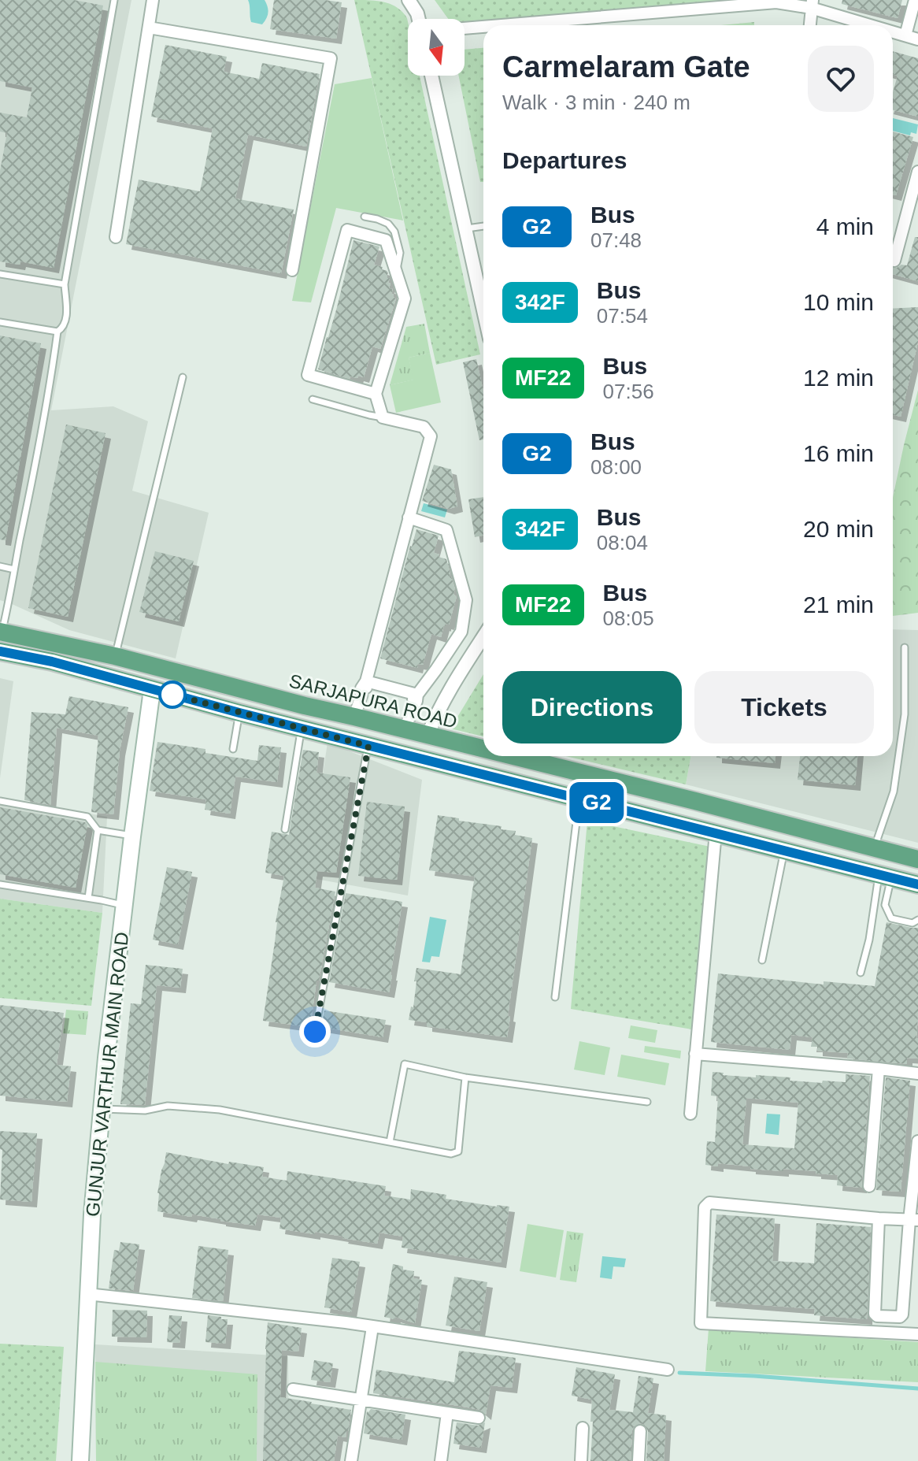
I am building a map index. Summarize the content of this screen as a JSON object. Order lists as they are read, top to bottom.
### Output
{
  "streets": {
    "main road": ["SARJAPURA ROAD", "GUNJUR VARTHUR MAIN ROAD"]
  },
  "lines": ["bus line G2"],
  "north": "bottom",
  "page": {
    "on_map": "G2",
    "heading": [
      ["Carmelaram Gate", "Walk · 3 min · 240 m"],
      "Departures"
    ],
    "list": [
      {
        "mark": "G2",
        "name": "Bus",
        "note": "07:48",
        "value": "4 min"
      },
      {
        "mark": "342F",
        "name": "Bus",
        "note": "07:54",
        "value": "10 min"
      },
      {
        "mark": "MF22",
        "name": "Bus",
        "note": "07:56",
        "value": "12 min"
      },
      {
        "mark": "G2",
        "name": "Bus",
        "note": "08:00",
        "value": "16 min"
      },
      {
        "mark": "342F",
        "name": "Bus",
        "note": "08:04",
        "value": "20 min"
      },
      {
        "mark": "MF22",
        "name": "Bus",
        "note": "08:05",
        "value": "21 min"
      }
    ],
    "buttons": ["Directions", "Tickets"]
  }
}
